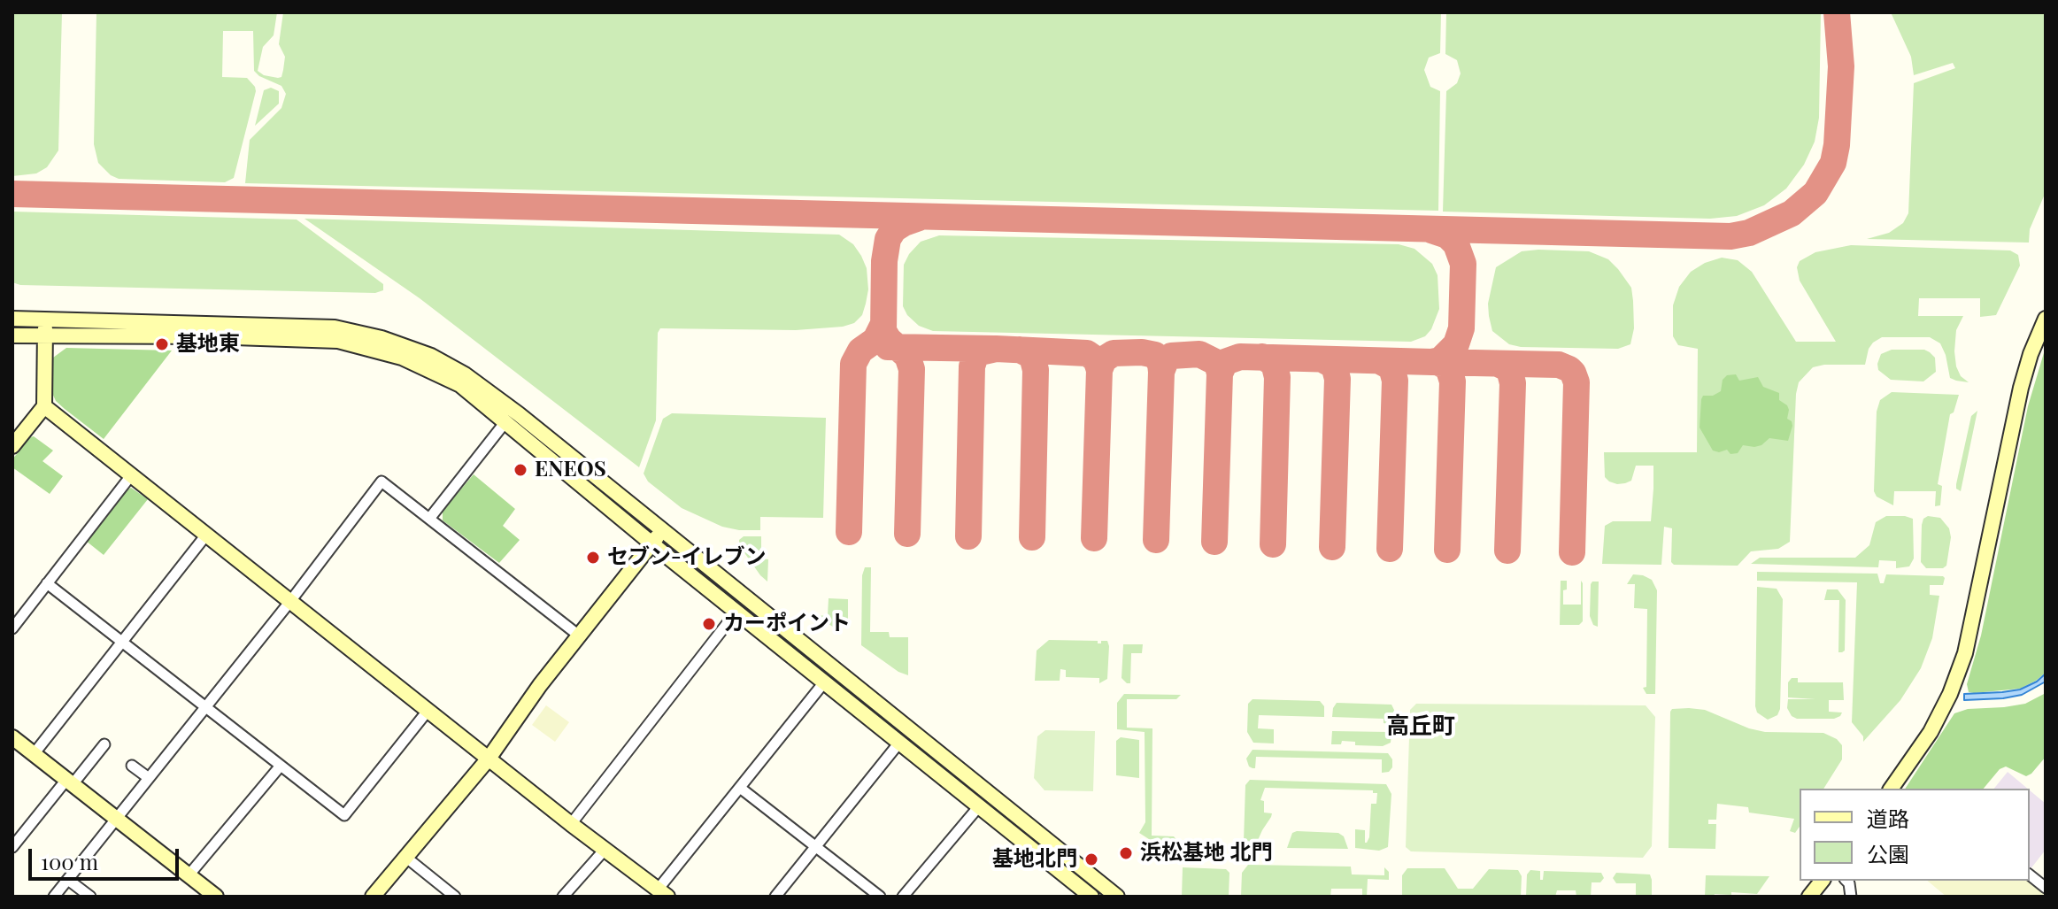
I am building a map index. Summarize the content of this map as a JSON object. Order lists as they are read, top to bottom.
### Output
{
  "districts": ["高丘町"],
  "places": [
    "基地東",
    "ENEOS",
    "セブン-イレブン",
    "カーポイント",
    "浜松基地 北門",
    "基地北門"
  ],
  "legend": ["道路", "公園"],
  "scale_bar": "100 m"
}
